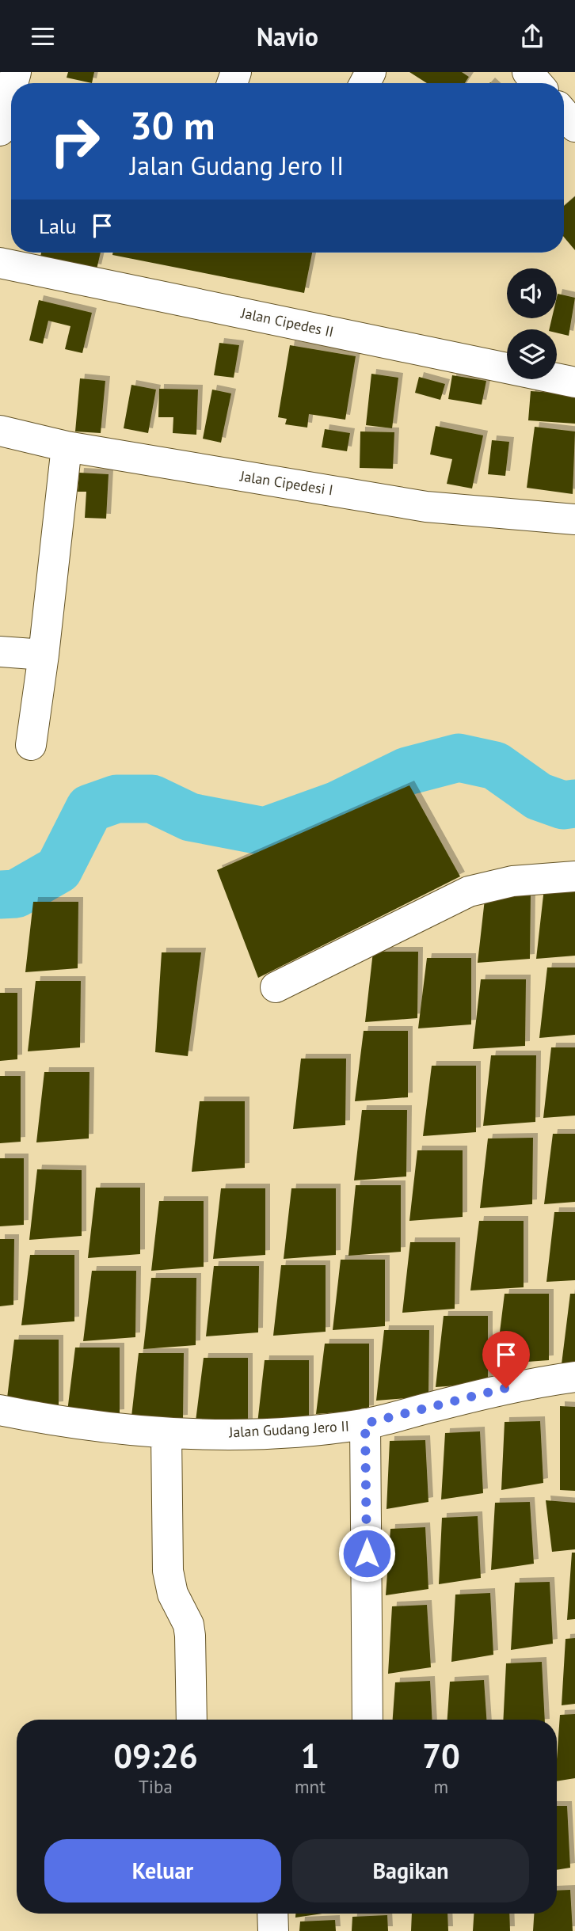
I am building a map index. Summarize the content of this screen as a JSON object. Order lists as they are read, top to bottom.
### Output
{
  "streets": {
    "main road": ["Jalan Cipedes II", "Jalan Cipedesi I", "Jalan Gudang Jero II"]
  },
  "page": {
    "header": "Navio",
    "turn": ["30 m", "Jalan Gudang Jero II"],
    "then": "Lalu",
    "eta": [
      "09:26",
      "Tiba",
      "1",
      "mnt",
      "70",
      "m"
    ],
    "buttons": ["Keluar", "Bagikan"]
  }
}
